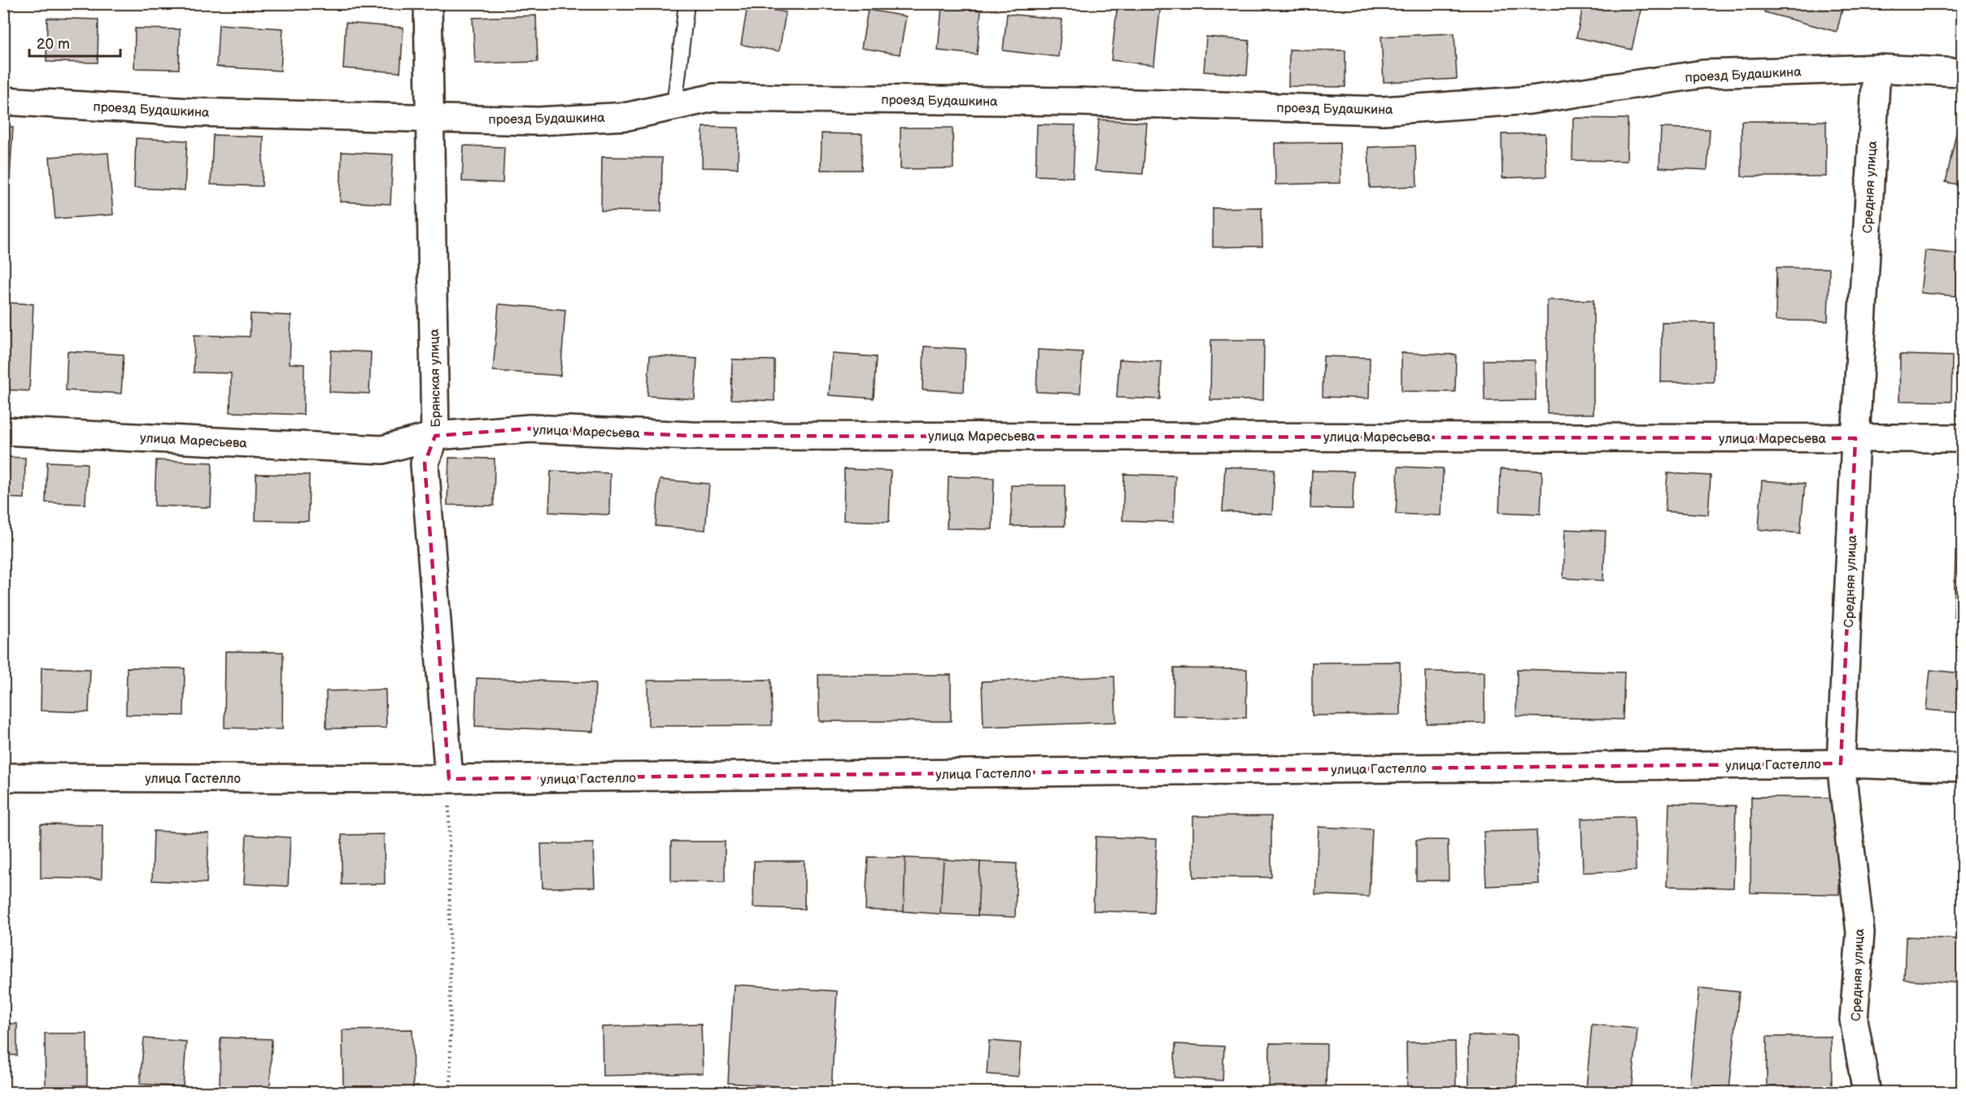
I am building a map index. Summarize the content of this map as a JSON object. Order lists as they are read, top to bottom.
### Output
{
  "streets": {
    "street": [
      "проезд Будашкина",
      "Средняя улица",
      "Брянская улица",
      "улица Маресьева",
      "улица Гастелло"
    ]
  },
  "crossings": [
    ["проезд Будашкина", "Средняя улица"],
    ["проезд Будашкина", "Брянская улица"],
    ["Средняя улица", "улица Маресьева"],
    ["Средняя улица", "улица Гастелло"],
    ["Брянская улица", "улица Маресьева"],
    ["Брянская улица", "улица Гастелло"]
  ],
  "scale_bar": "20 m"
}
